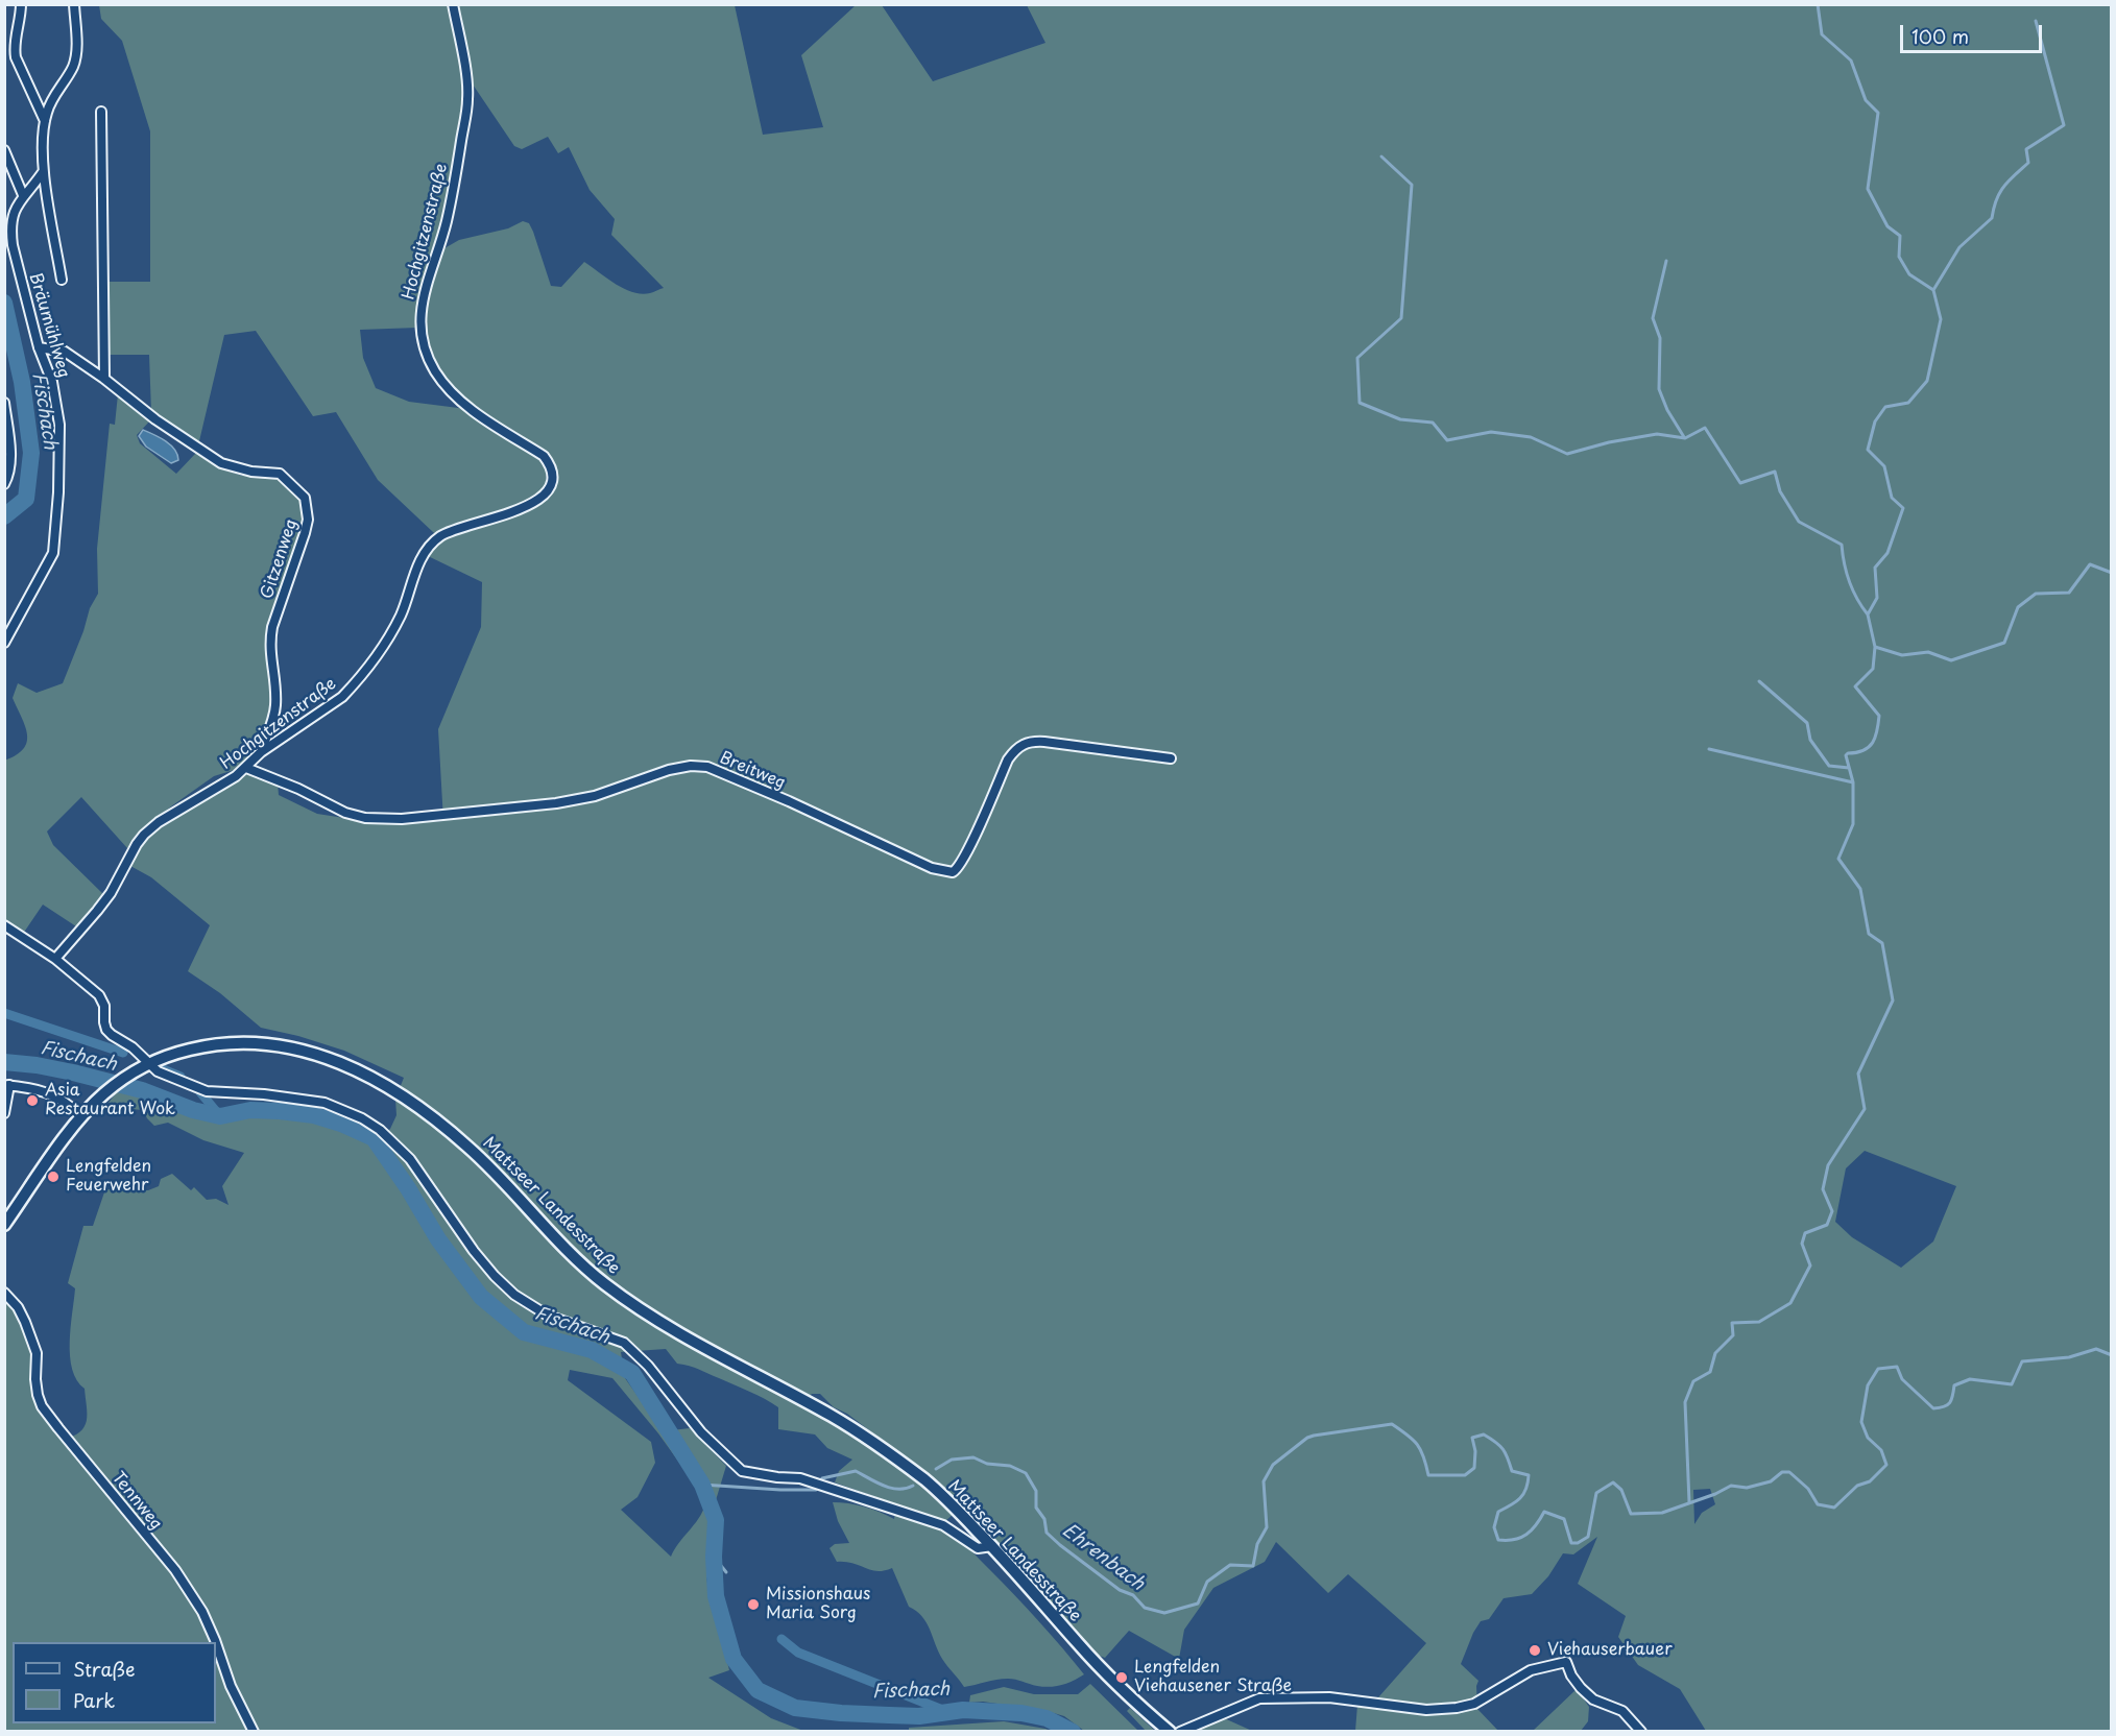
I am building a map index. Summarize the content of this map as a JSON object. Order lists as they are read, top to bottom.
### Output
{
  "streets": {
    "main road": ["Mattseer Landesstraße"],
    "street": [
      "Hochgitzenstraße",
      "Bräumühlweg",
      "Gitzenweg",
      "Breitweg",
      "Tennweg"
    ]
  },
  "crossings": [
    ["Hochgitzenstraße", "Gitzenweg"],
    ["Hochgitzenstraße", "Breitweg"],
    ["Bräumühlweg", "Gitzenweg"]
  ],
  "water": ["Fischach", "Ehrenbach"],
  "places": [
    "Asia Restaurant Wok",
    "Lengfelden Feuerwehr",
    "Missionshaus Maria Sorg",
    "Viehauserbauer",
    "Lengfelden Viehausener Straße"
  ],
  "legend": ["Straße", "Park"],
  "scale_bar": "100 m"
}
